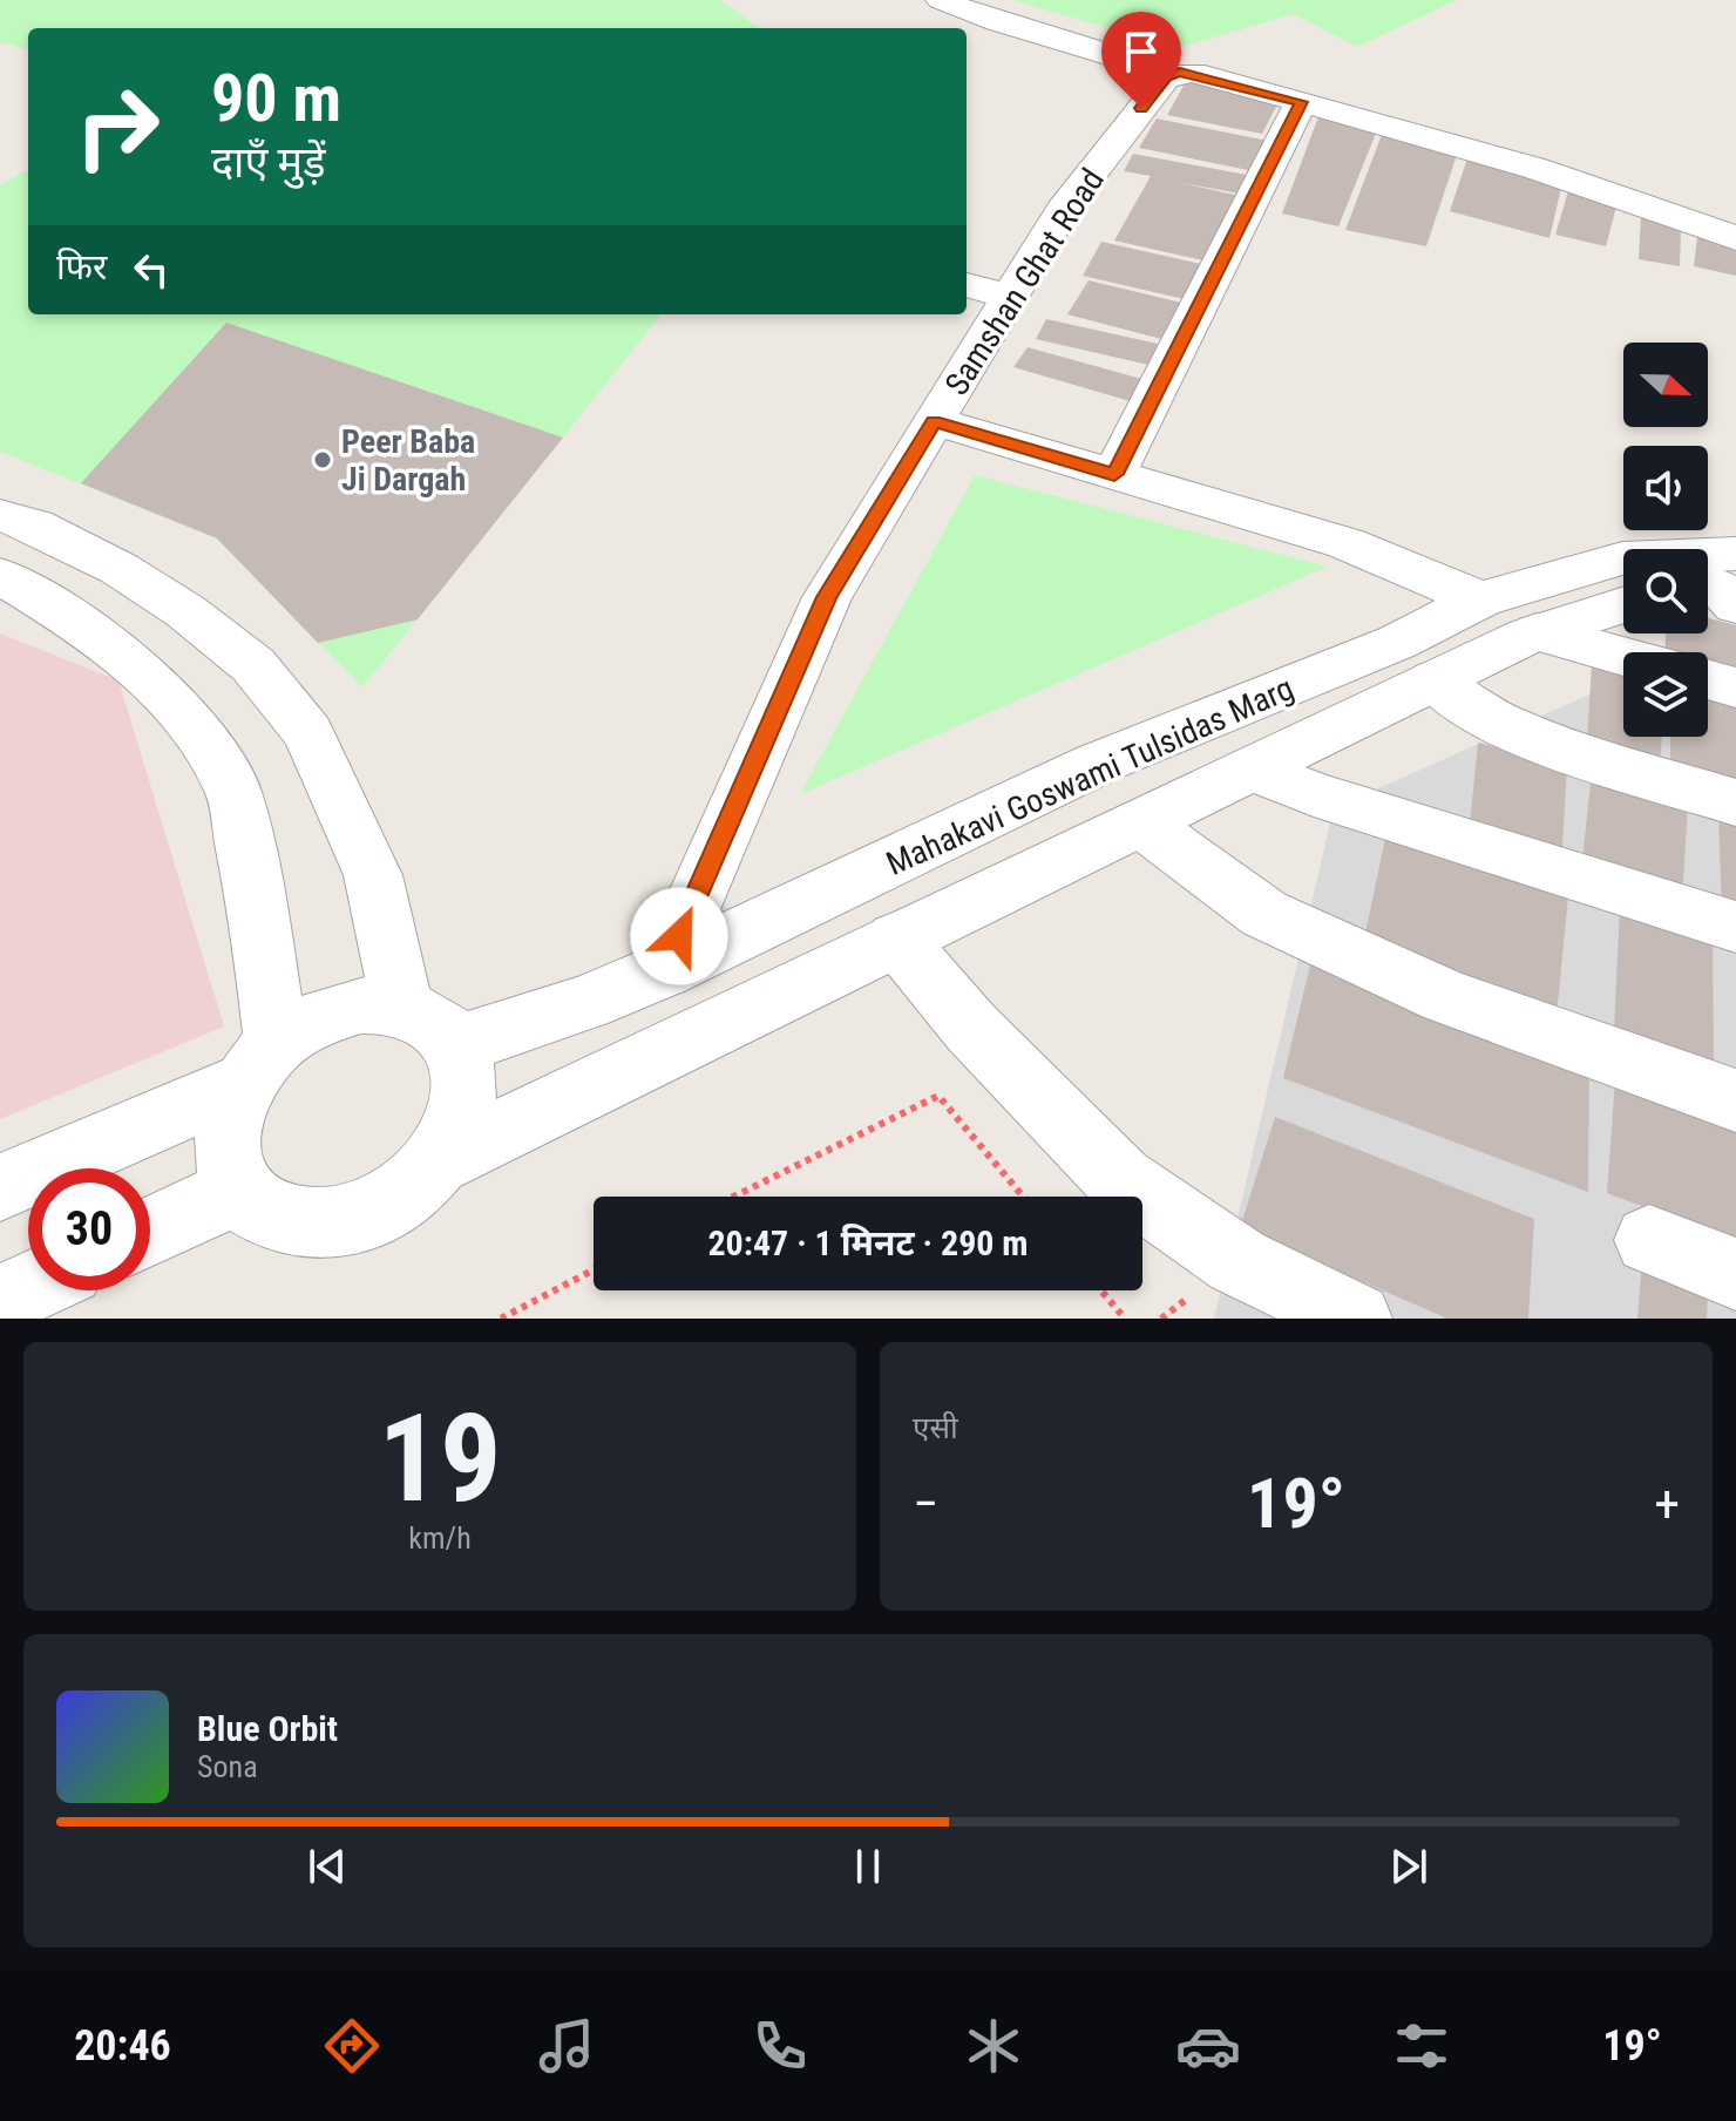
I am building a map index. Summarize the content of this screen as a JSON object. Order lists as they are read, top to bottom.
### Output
{
  "streets": {
    "street": ["Samshan Ghat Road", "Mahakavi Goswami Tulsidas Marg"]
  },
  "crossings": [
    ["Samshan Ghat Road", "Mahakavi Goswami Tulsidas Marg"]
  ],
  "places": ["Peer Baba Ji Dargah"],
  "north": "right",
  "page": {
    "turn": ["90 m", "दाएँ मुड़ें"],
    "then": "फिर",
    "limit": "30",
    "trip": "20:47 · 1 मिनट · 290 m",
    "tile": [
      ["19", "km/h"],
      "एसी"
    ],
    "heat": ["−", "19°", "+"],
    "song": ["Blue Orbit", "Sona"],
    "tabs": ["20:46", "19°"]
  }
}
